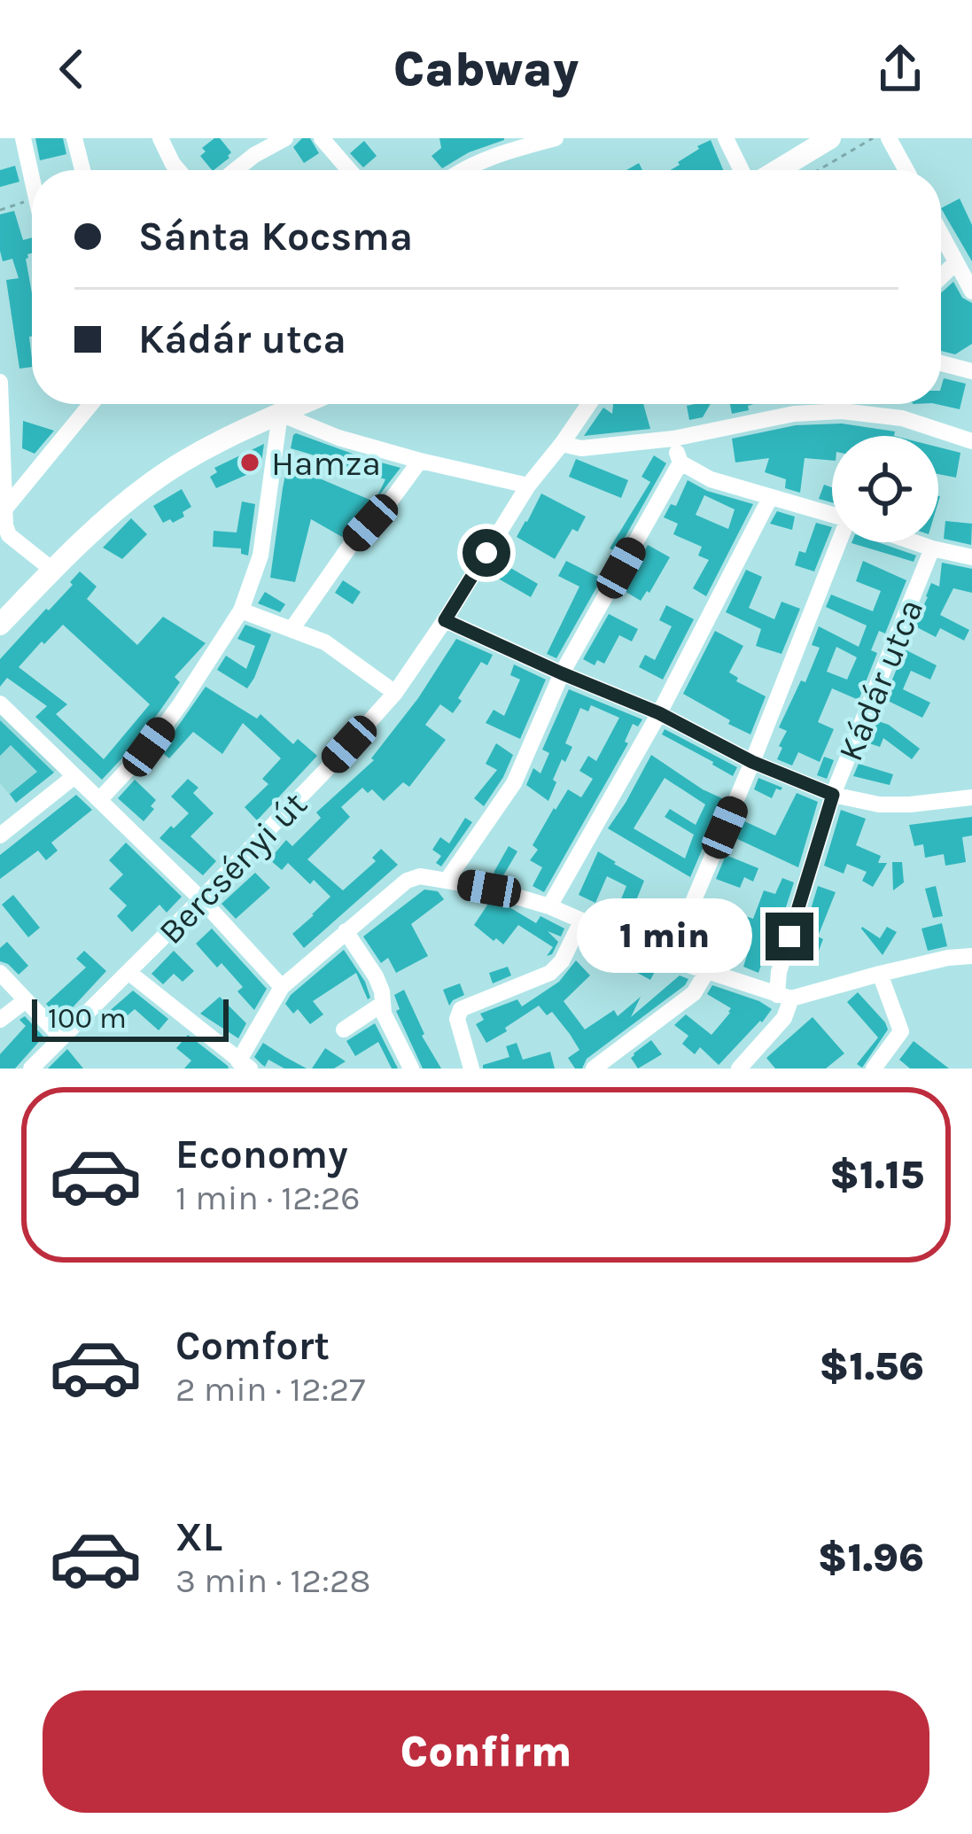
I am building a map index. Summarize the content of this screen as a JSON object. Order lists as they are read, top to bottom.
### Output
{
  "streets": {
    "street": ["Kádár utca", "Bercsényi út"]
  },
  "places": ["Hamza"],
  "scale_bar": "100 m",
  "page": {
    "header": "Cabway",
    "banner": ["Sánta Kocsma", "Kádár utca"],
    "bubble": "1 min",
    "scale": "100 m",
    "list": [
      {
        "name": "Economy",
        "note": "1 min · 12:26",
        "value": "$1.15"
      },
      {
        "name": "Comfort",
        "note": "2 min · 12:27",
        "value": "$1.56"
      },
      {
        "name": "XL",
        "note": "3 min · 12:28",
        "value": "$1.96"
      }
    ],
    "buttons": "Confirm"
  }
}
